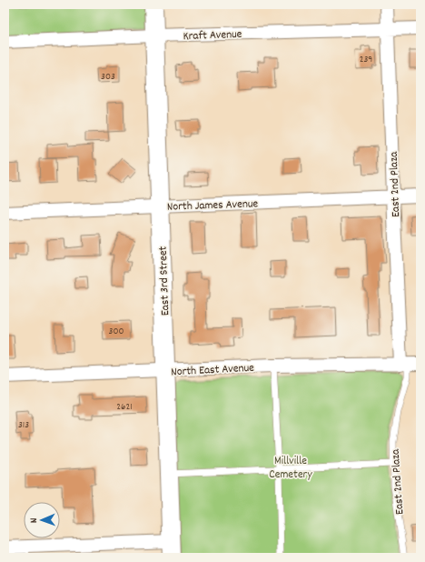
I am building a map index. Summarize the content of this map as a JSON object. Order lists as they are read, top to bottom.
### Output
{
  "streets": {
    "street": [
      "Kraft Avenue",
      "East 2nd Plaza",
      "North James Avenue",
      "East 3rd Street",
      "North East Avenue"
    ]
  },
  "crossings": [
    ["Kraft Avenue", "East 2nd Plaza"],
    ["Kraft Avenue", "East 3rd Street"],
    ["East 2nd Plaza", "North James Avenue"],
    ["East 2nd Plaza", "North East Avenue"],
    ["North James Avenue", "East 3rd Street"],
    ["East 3rd Street", "North East Avenue"]
  ],
  "parks": ["Millville Cemetery"],
  "house_numbers": [
    "239",
    "303",
    "300",
    "2621",
    "313"
  ],
  "north": "left"
}
